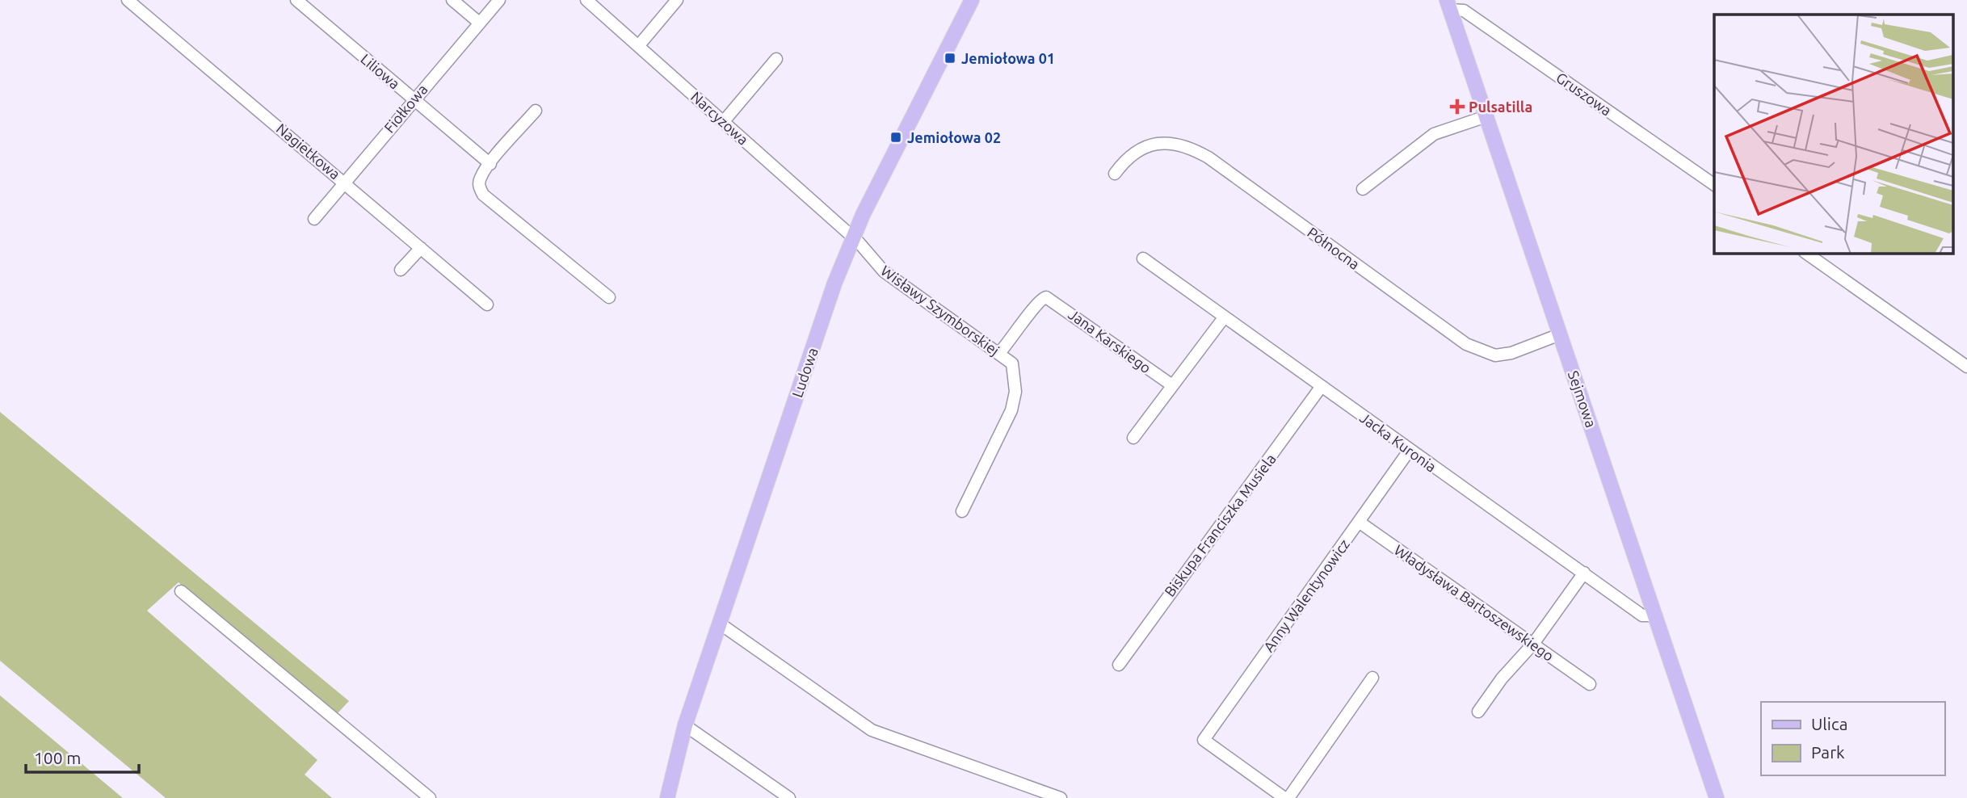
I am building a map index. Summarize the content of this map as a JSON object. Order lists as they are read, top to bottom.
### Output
{
  "streets": {
    "main road": ["Ludowa", "Sejmowa"],
    "street": [
      "Liliowa",
      "Gruszowa",
      "Fiołkowa",
      "Narcyzowa",
      "Nagietkowa",
      "Północna",
      "Wisławy Szymborskiej",
      "Jana Karskiego",
      "Jacka Kuronia",
      "Biskupa Franciszka Musiela",
      "Anny Walentynowicz",
      "Władysława Bartoszewskiego"
    ]
  },
  "crossings": [
    ["Liliowa", "Fiołkowa"],
    ["Gruszowa", "Sejmowa"],
    ["Fiołkowa", "Nagietkowa"],
    ["Narcyzowa", "Wisławy Szymborskiej"],
    ["Narcyzowa", "Ludowa"],
    ["Północna", "Sejmowa"],
    ["Wisławy Szymborskiej", "Jana Karskiego"],
    ["Wisławy Szymborskiej", "Ludowa"],
    ["Sejmowa", "Jacka Kuronia"],
    ["Jacka Kuronia", "Biskupa Franciszka Musiela"],
    ["Jacka Kuronia", "Anny Walentynowicz"],
    ["Anny Walentynowicz", "Władysława Bartoszewskiego"]
  ],
  "places": {
    "transit": ["Jemiołowa 01", "Jemiołowa 02"],
    "health": ["Pulsatilla"]
  },
  "legend": ["Ulica", "Park"],
  "scale_bar": "100 m"
}
